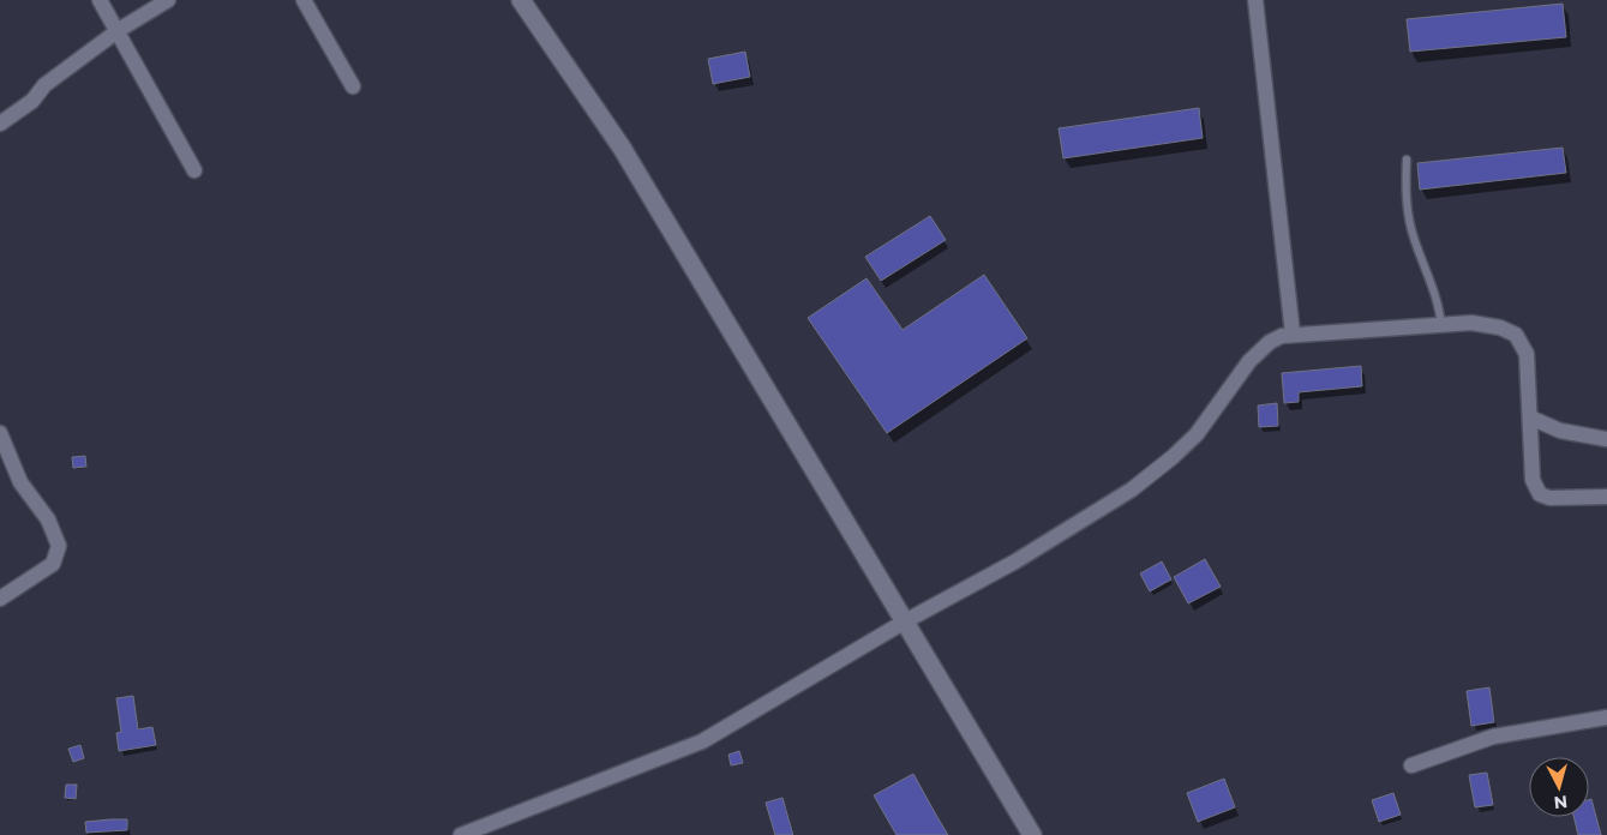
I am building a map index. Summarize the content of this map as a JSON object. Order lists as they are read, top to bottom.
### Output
{
  "north": "bottom"
}
